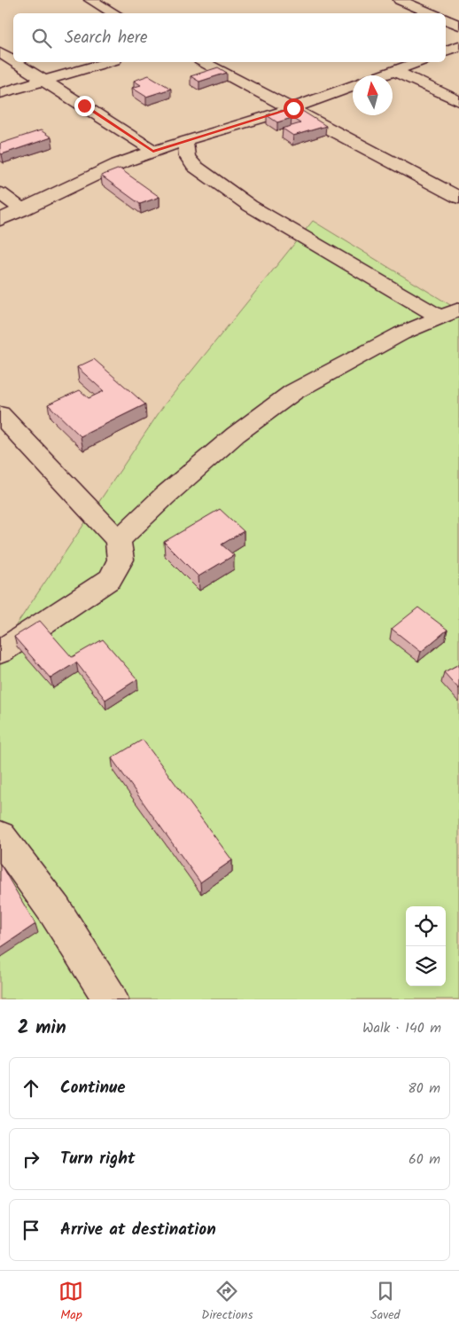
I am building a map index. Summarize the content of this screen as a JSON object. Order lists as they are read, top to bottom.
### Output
{
  "north": "top",
  "page": {
    "search": "Search here",
    "heading": ["2 min", "Walk · 140 m"],
    "list": [
      ["Continue", "80 m"],
      ["Turn right", "60 m"],
      "Arrive at destination"
    ],
    "nav": ["Map", "Directions", "Saved"]
  }
}
